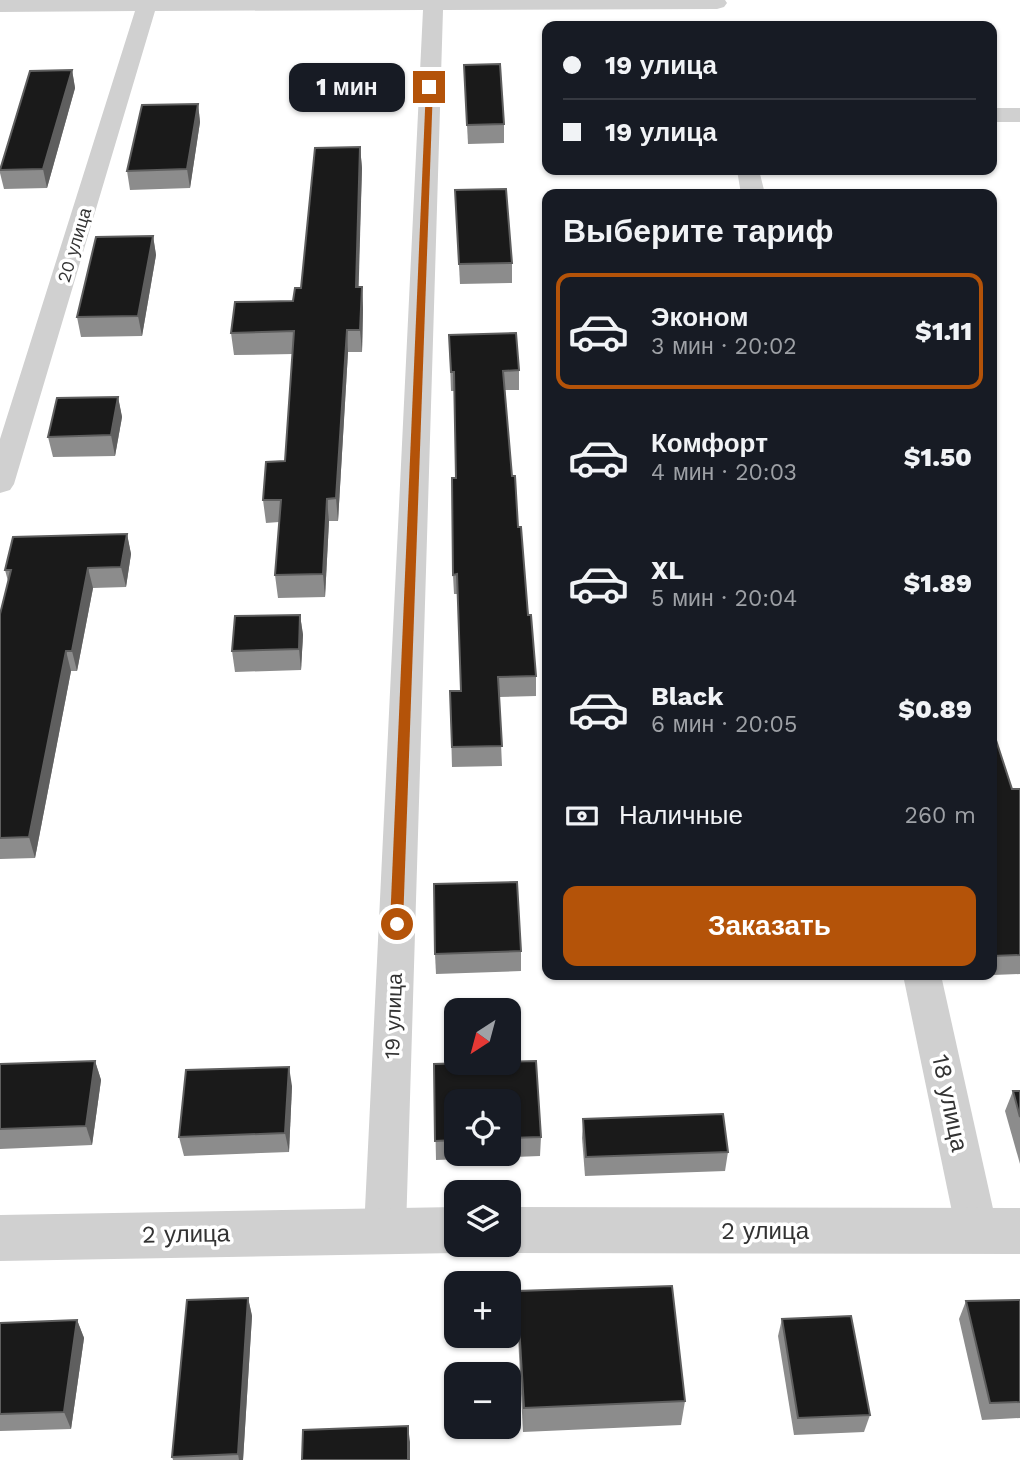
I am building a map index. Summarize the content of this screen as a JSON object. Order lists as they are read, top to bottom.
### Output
{
  "streets": {
    "street": [
      "20 улица",
      "19 улица",
      "18 улица",
      "2 улица"
    ]
  },
  "crossings": [
    ["19 улица", "2 улица"],
    ["18 улица", "2 улица"]
  ],
  "north": "bottom left",
  "page": {
    "banner": ["19 улица", "19 улица"],
    "bubble": "1 мин",
    "heading": "Выберите тариф",
    "list": [
      {
        "name": "Эконом",
        "note": "3 мин · 20:02",
        "value": "$1.11"
      },
      {
        "name": "Комфорт",
        "note": "4 мин · 20:03",
        "value": "$1.50"
      },
      {
        "name": "XL",
        "note": "5 мин · 20:04",
        "value": "$1.89"
      },
      {
        "name": "Black",
        "note": "6 мин · 20:05",
        "value": "$0.89"
      }
    ],
    "pay": ["Наличные", "260 m"],
    "buttons": "Заказать",
    "map_buttons": ["+", "−"]
  }
}
